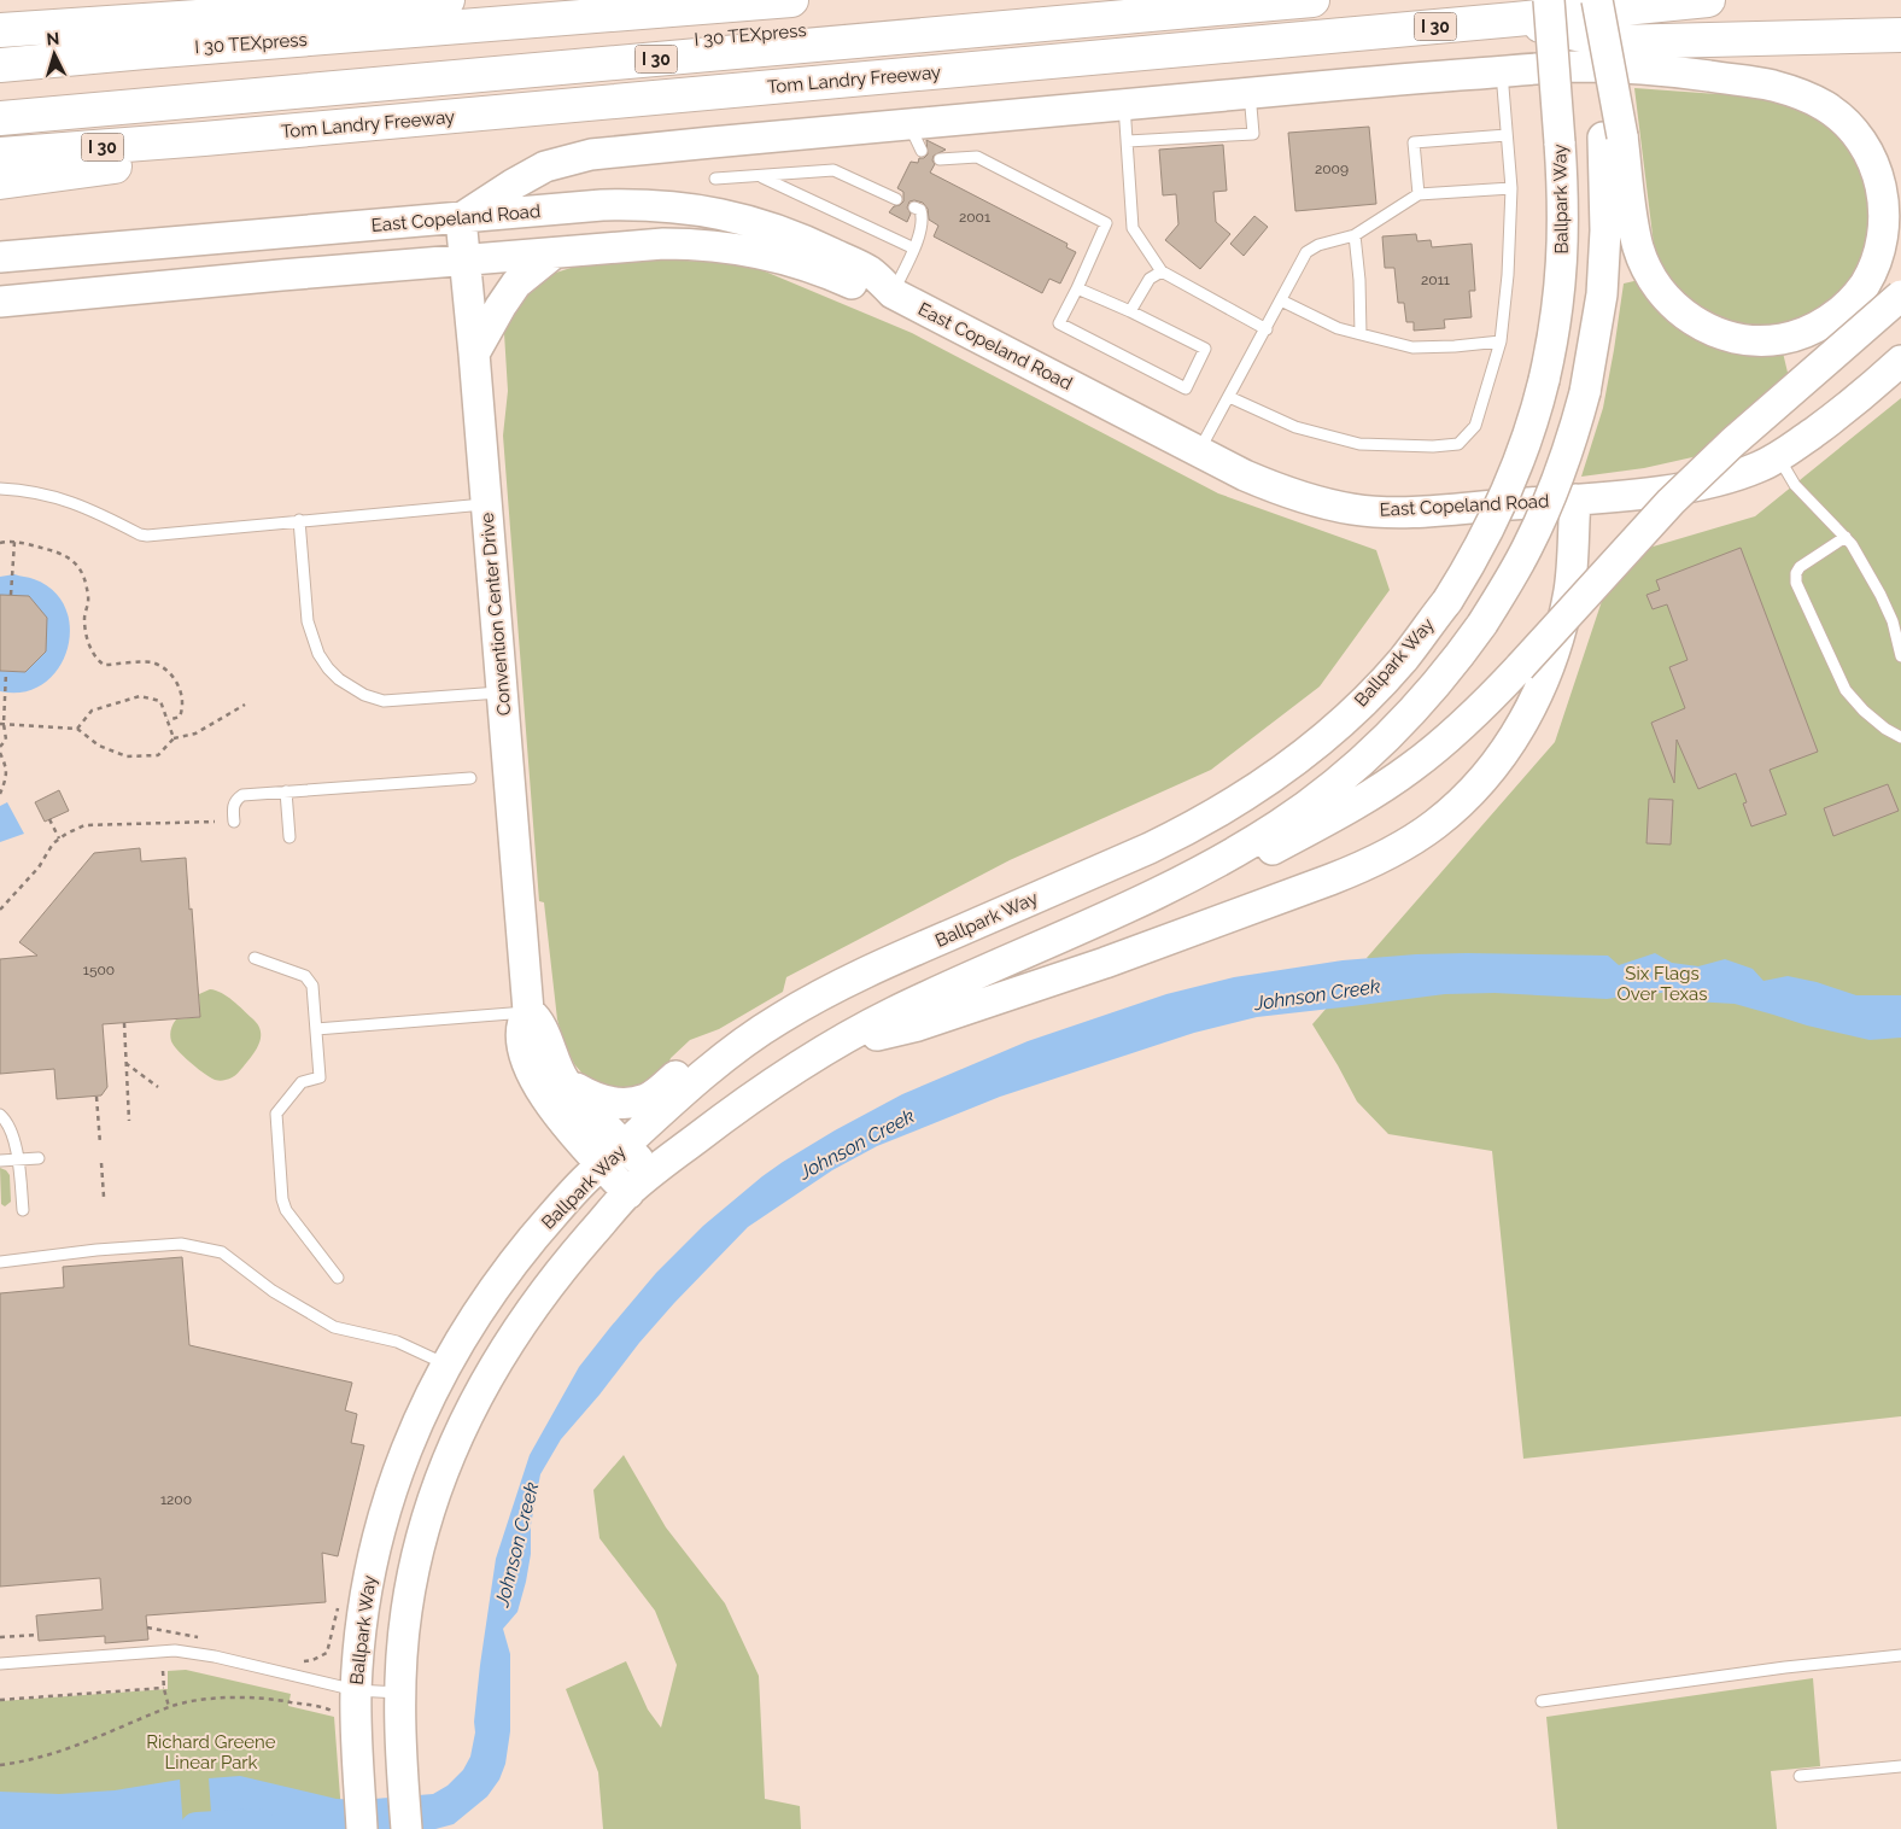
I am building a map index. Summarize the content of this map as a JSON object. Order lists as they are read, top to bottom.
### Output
{
  "streets": {
    "highway": ["I 30", "I 30 TEXpress", "Tom Landry Freeway"],
    "main road": ["Ballpark Way", "East Copeland Road", "Convention Center Drive"]
  },
  "crossings": [
    ["Ballpark Way", "Convention Center Drive"],
    ["East Copeland Road", "Convention Center Drive"]
  ],
  "water": ["Johnson Creek"],
  "parks": ["Six Flags Over Texas", "Richard Greene Linear Park"],
  "house_numbers": [
    "2009",
    "2001",
    "2011",
    "1500",
    "1200"
  ],
  "north": "top"
}
